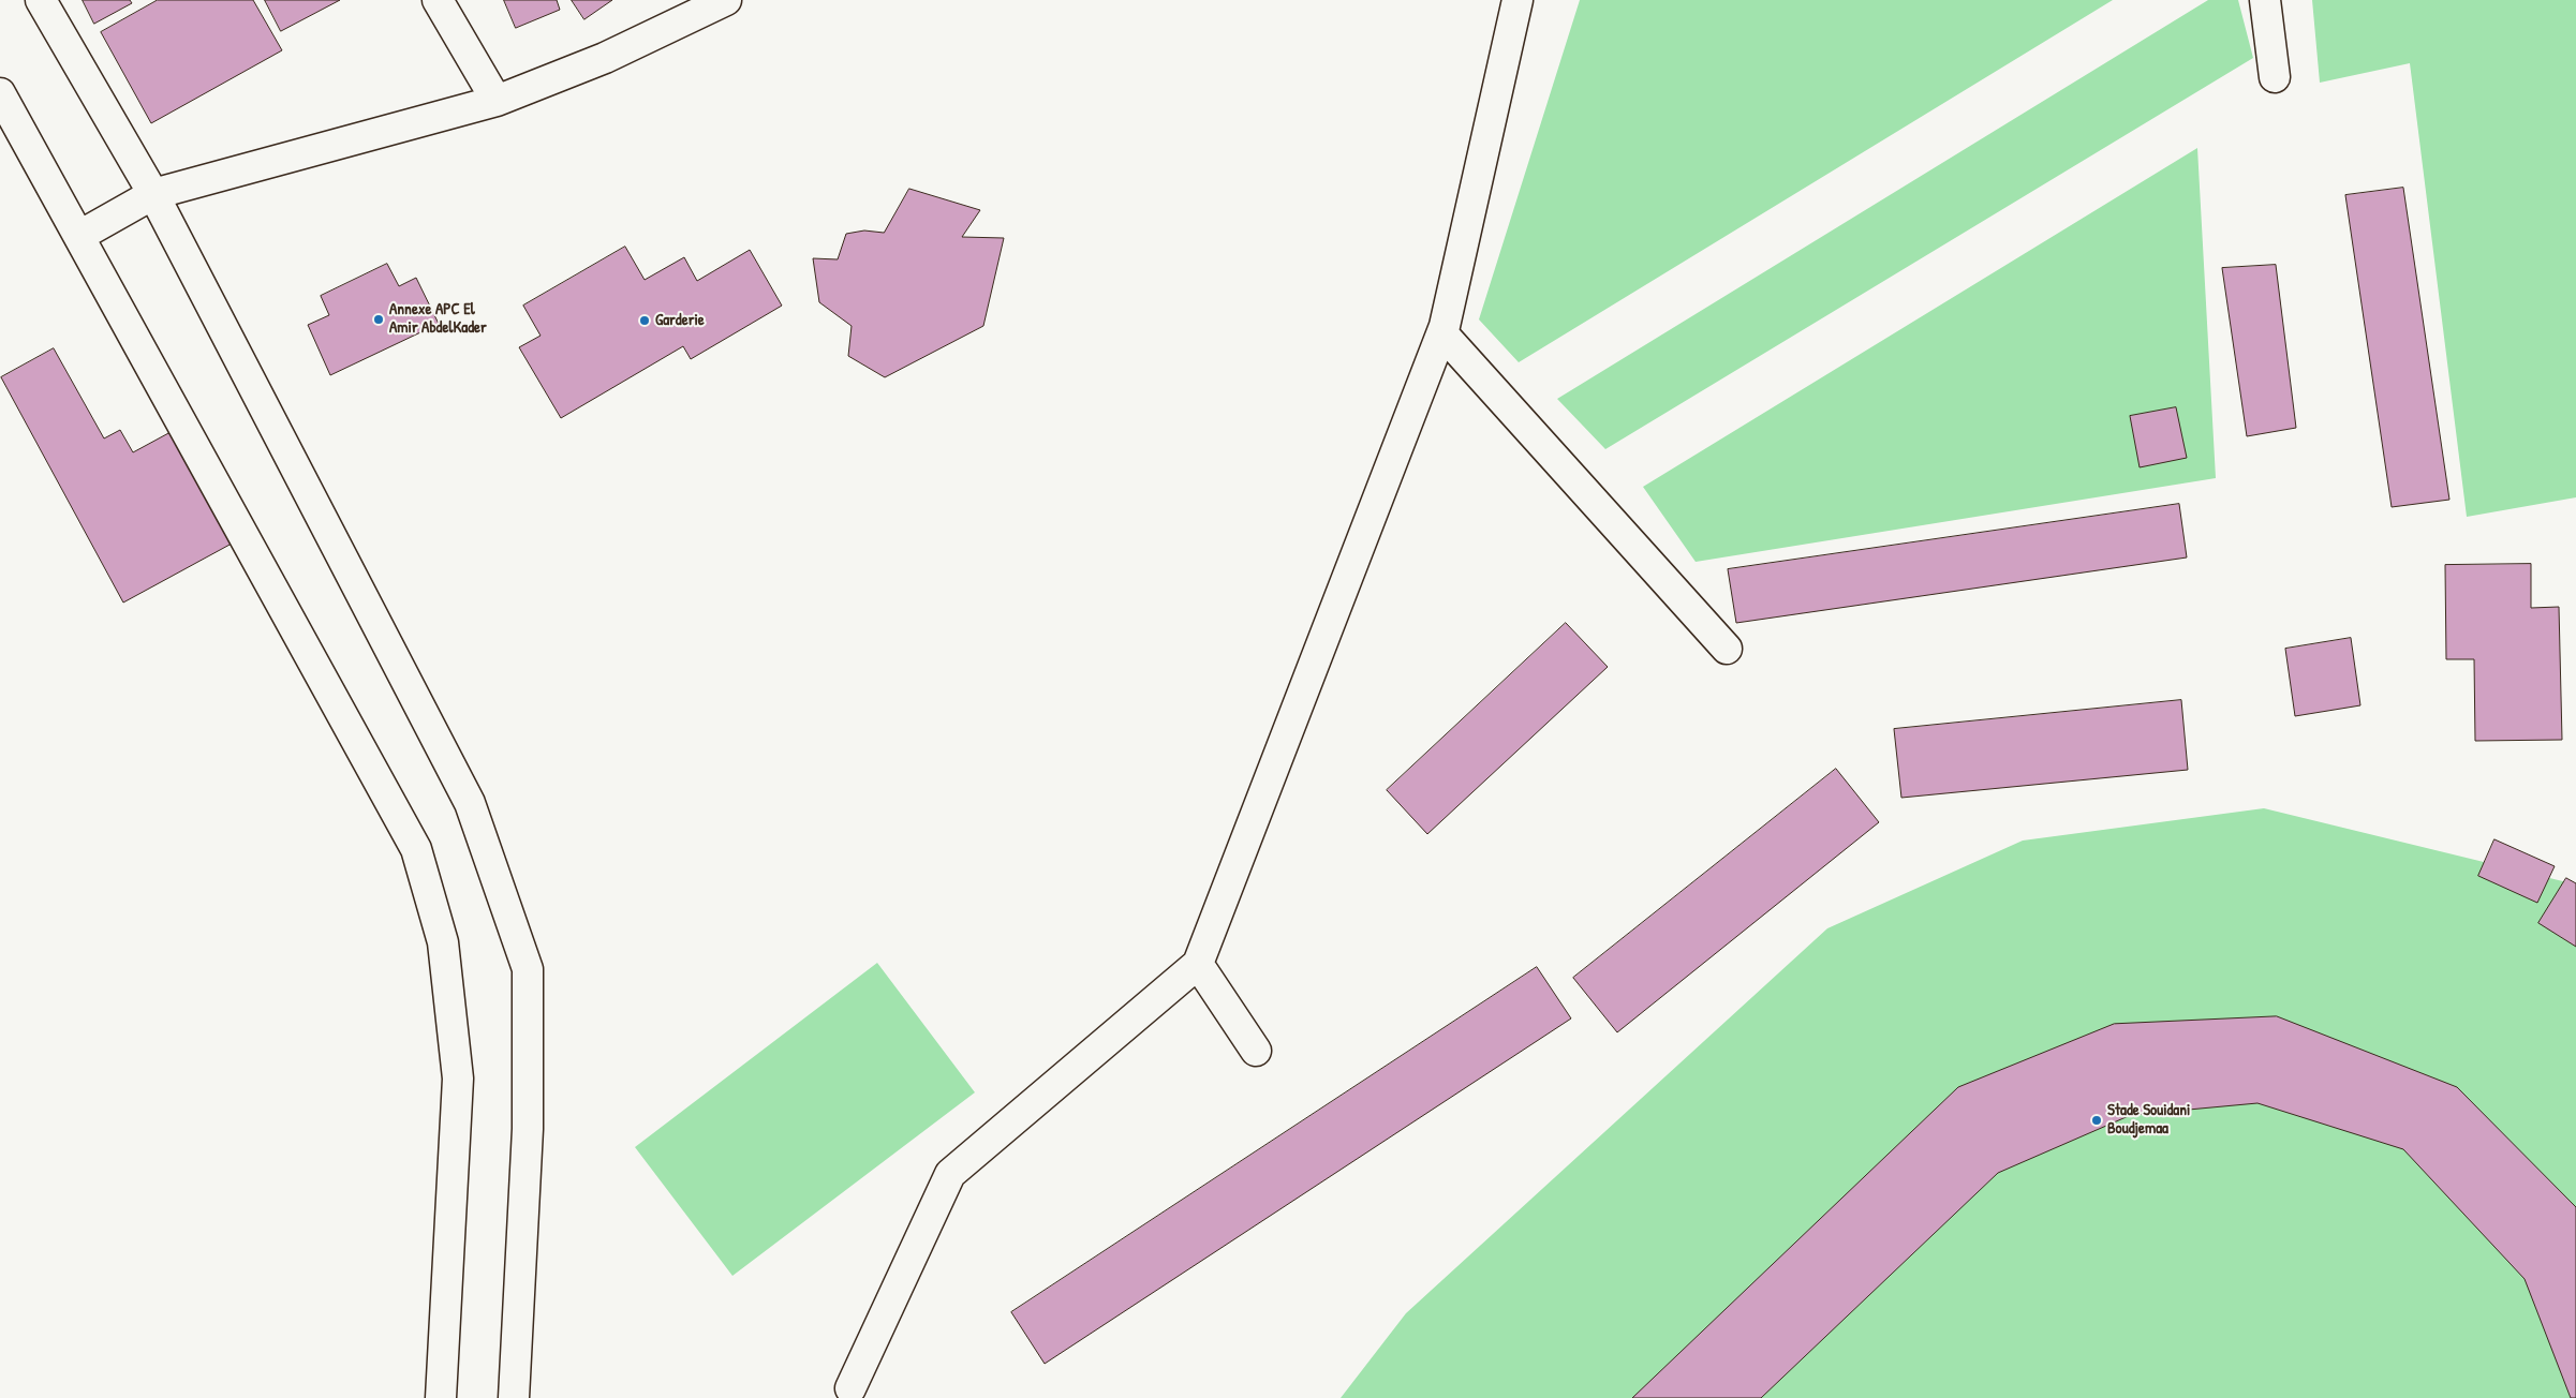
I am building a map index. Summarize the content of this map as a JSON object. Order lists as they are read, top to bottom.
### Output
{
  "places": ["Annexe APC El Amir AbdelKader", "Garderie", "Stade Souidani Boudjemaa"]
}
